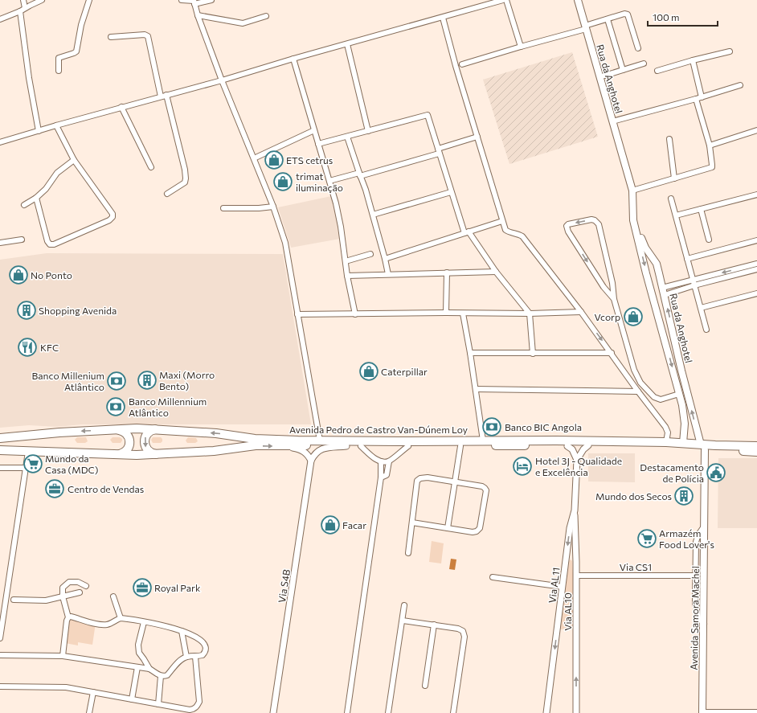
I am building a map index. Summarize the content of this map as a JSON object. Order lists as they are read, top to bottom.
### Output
{
  "streets": {
    "highway": ["Avenida Pedro de Castro Van-Dúnem Loy"],
    "main road": ["Rua da Anghotel", "Avenida Samora Machel"],
    "street": [
      "Via CS1",
      "Via AL11",
      "Via S4B",
      "Via AL10"
    ]
  },
  "crossings": [
    ["Rua da Anghotel", "Avenida Pedro de Castro Van-Dúnem Loy"],
    ["Rua da Anghotel", "Avenida Samora Machel"],
    ["Via CS1", "Via AL10"],
    ["Via AL11", "Via AL10"]
  ],
  "one_way": ["Via AL11", "Via AL10"],
  "places": {
    "shop": [
      "ETS cetrus",
      "trimat iluminação",
      "No Ponto",
      "Vcorp",
      "Caterpillar",
      "Facar"
    ],
    "building": ["Shopping Avenida", "Maxi (Morro Bento)", "Mundo dos Secos"],
    "restaurant": ["KFC"],
    "bank": ["Banco Millenium Atlântico", "Banco Millennium Atlântico", "Banco BIC Angola"],
    "supermarket": ["Mundo da Casa (MDC)", "Armazém Food Lover's"],
    "hotel": ["Hotel 3J - Qualidade e Excelência"],
    "public building": ["Destacamento de Polícia"],
    "office": ["Centro de Vendas", "Royal Park"]
  },
  "scale_bar": "100 m"
}
